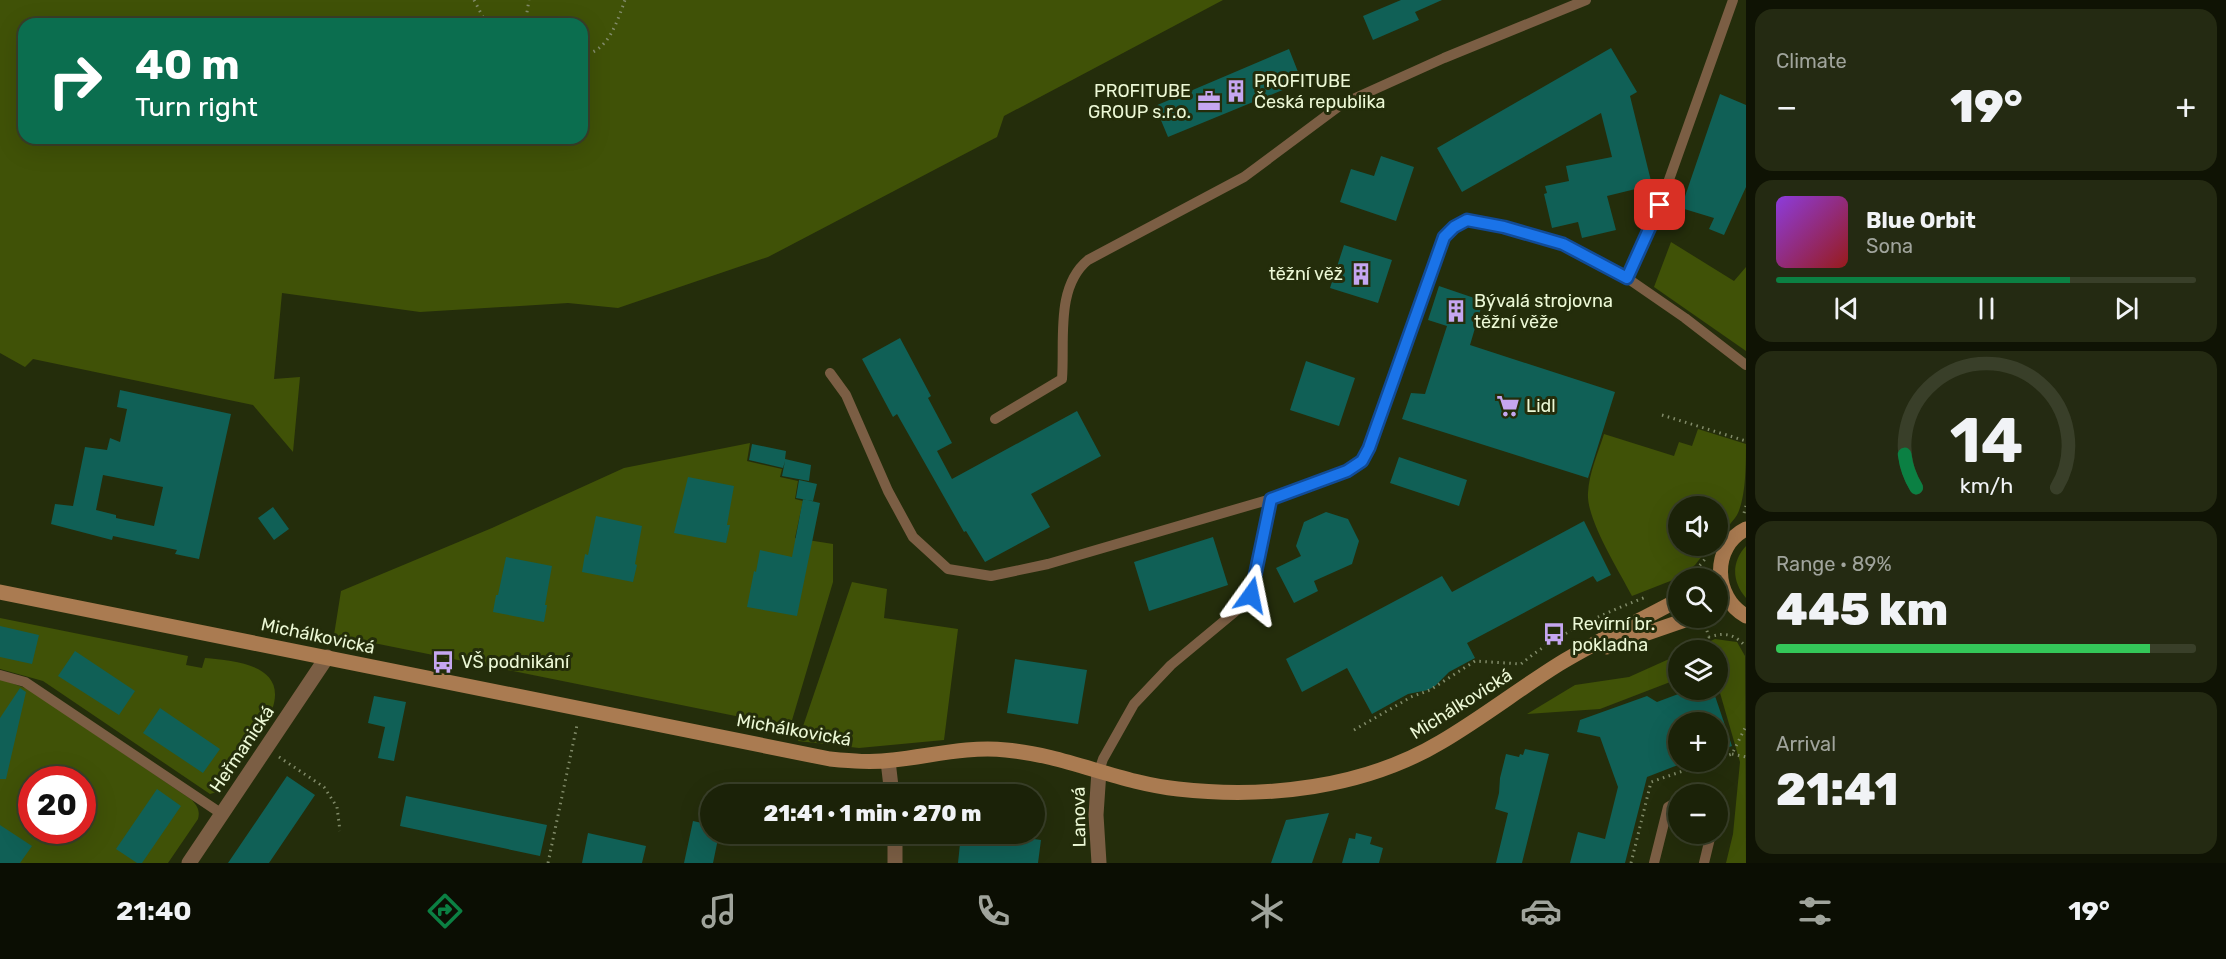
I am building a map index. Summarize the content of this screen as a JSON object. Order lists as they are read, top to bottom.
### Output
{
  "streets": {
    "street": ["Michálkovická", "Heřmanická", "Lanová"]
  },
  "crossings": [
    ["Michálkovická", "Heřmanická"],
    ["Michálkovická", "Lanová"]
  ],
  "places": {
    "building": ["PROFITUBE Česká republika", "těžní věž", "Bývalá strojovna těžní věže"],
    "office": ["PROFITUBE GROUP s.r.o."],
    "supermarket": ["Lidl"],
    "bus stop": ["Revírní br. pokladna", "VŠ podnikání"]
  },
  "page": {
    "tile": [
      "Climate",
      ["Range · 89%", "445 km"],
      ["Arrival", "21:41"]
    ],
    "turn": ["40 m", "Turn right"],
    "heat": ["−", "19°", "+"],
    "song": ["Blue Orbit", "Sona"],
    "map_buttons": ["+", "−"],
    "limit": "20",
    "trip": "21:41 · 1 min · 270 m",
    "tabs": ["21:40", "19°"],
    "gauge": ["14", "km/h"]
  }
}
